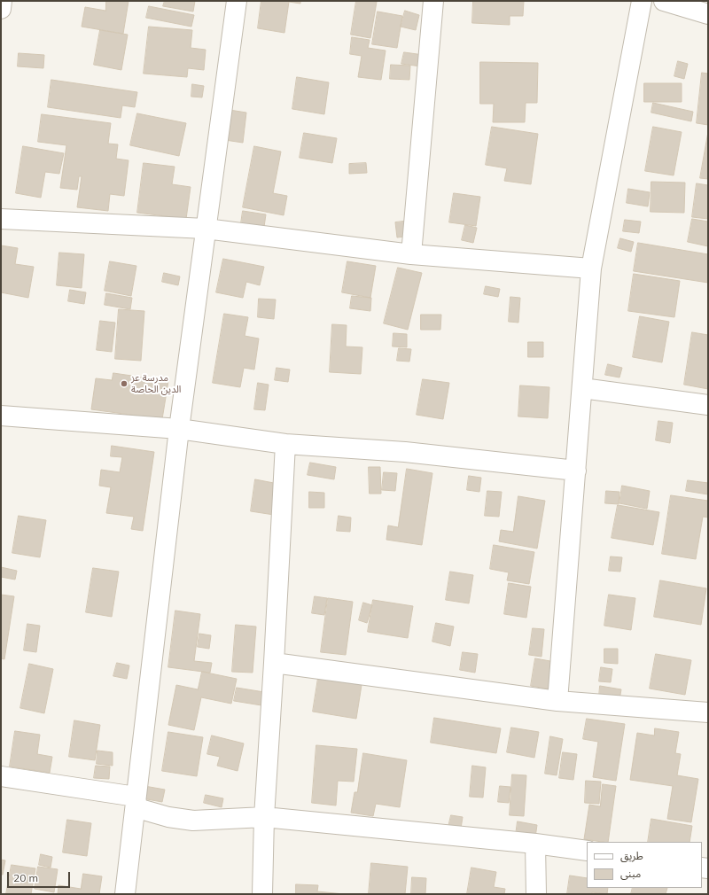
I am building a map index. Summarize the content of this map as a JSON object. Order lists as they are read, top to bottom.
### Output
{
  "places": ["مدرسة عز الدين الخاصة"],
  "legend": ["طريق", "مبنى"],
  "scale_bar": "20 m"
}
